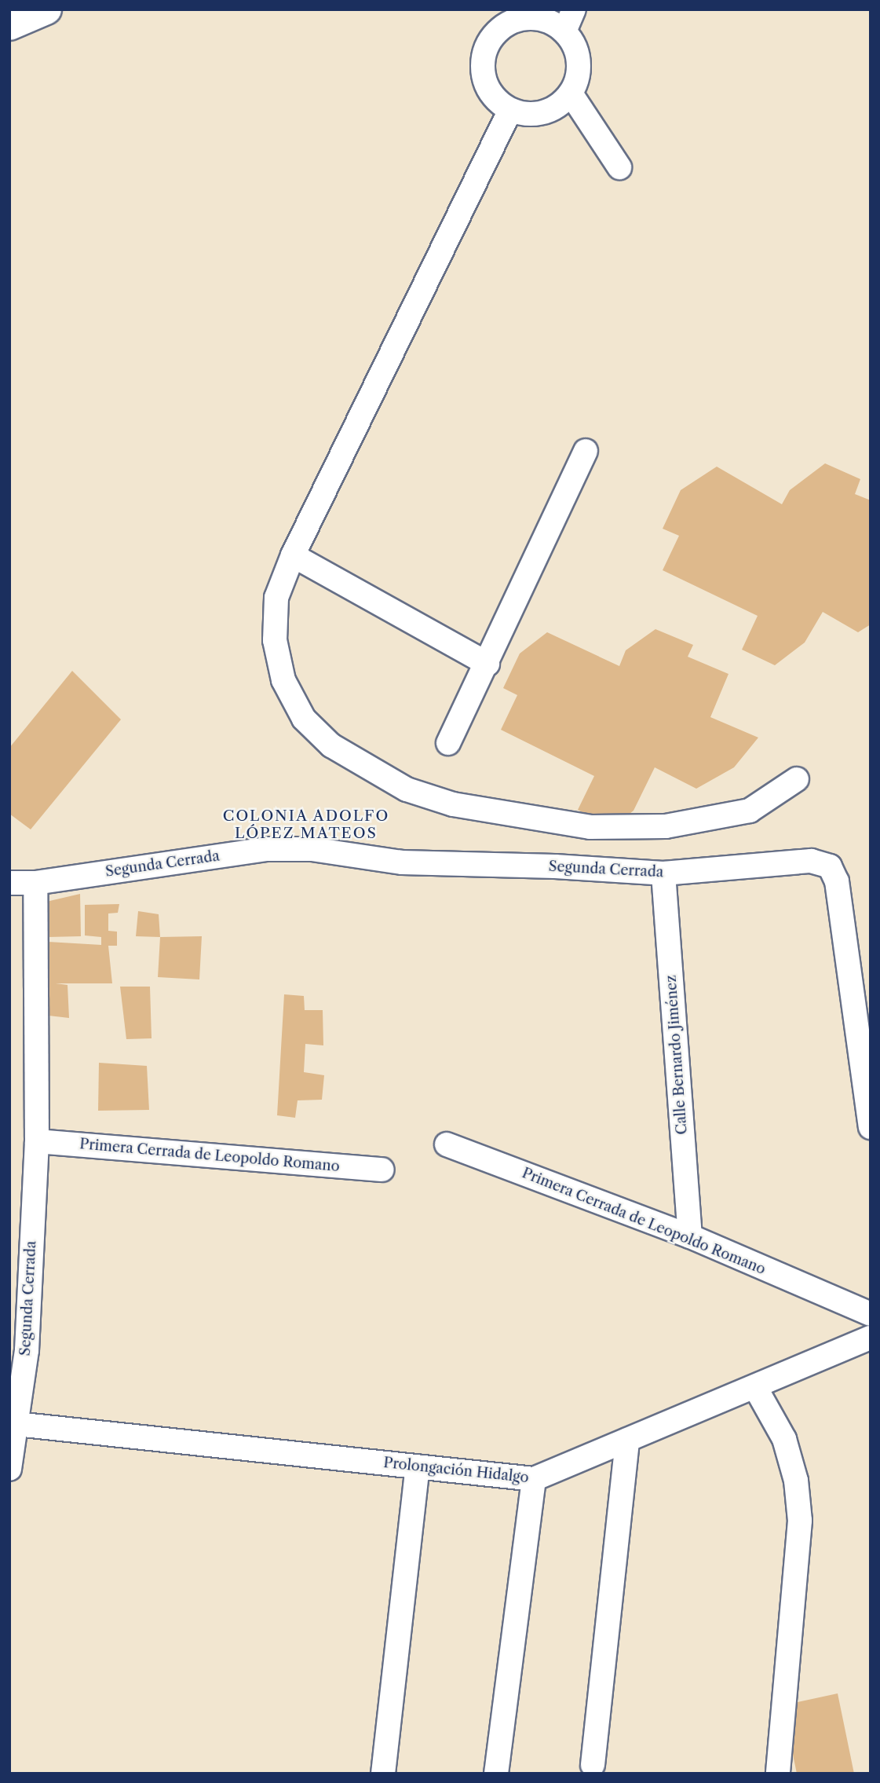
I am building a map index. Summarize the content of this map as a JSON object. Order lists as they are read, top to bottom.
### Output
{
  "streets": {
    "street": [
      "Segunda Cerrada",
      "Calle Bernardo Jiménez",
      "Primera Cerrada de Leopoldo Romano",
      "Prolongación Hidalgo"
    ]
  },
  "crossings": [
    ["Segunda Cerrada", "Calle Bernardo Jiménez"],
    ["Segunda Cerrada", "Primera Cerrada de Leopoldo Romano"],
    ["Segunda Cerrada", "Prolongación Hidalgo"],
    ["Calle Bernardo Jiménez", "Primera Cerrada de Leopoldo Romano"]
  ],
  "districts": ["COLONIA ADOLFO LÓPEZ MATEOS"]
}
